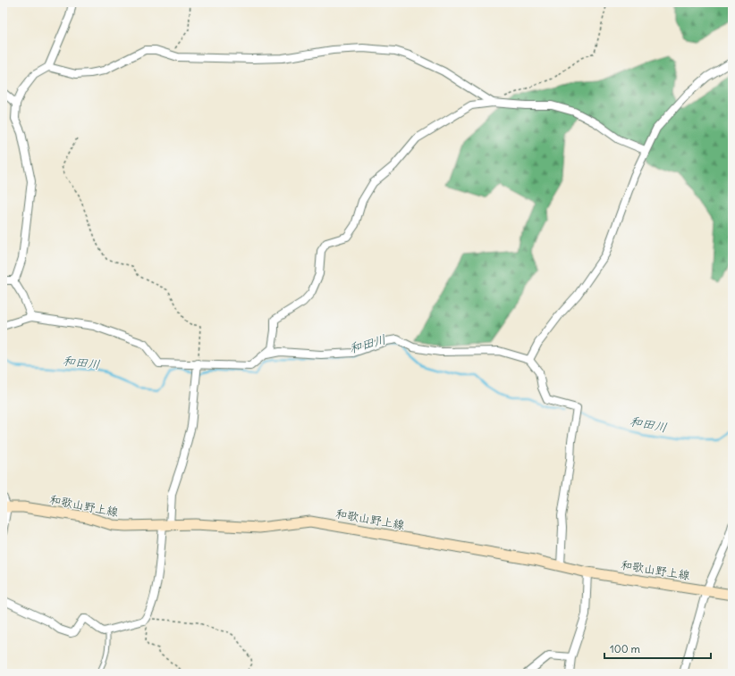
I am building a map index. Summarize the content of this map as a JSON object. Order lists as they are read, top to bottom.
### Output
{
  "streets": {
    "main road": ["和歌山野上線"]
  },
  "water": ["和田川"],
  "scale_bar": "100 m"
}
